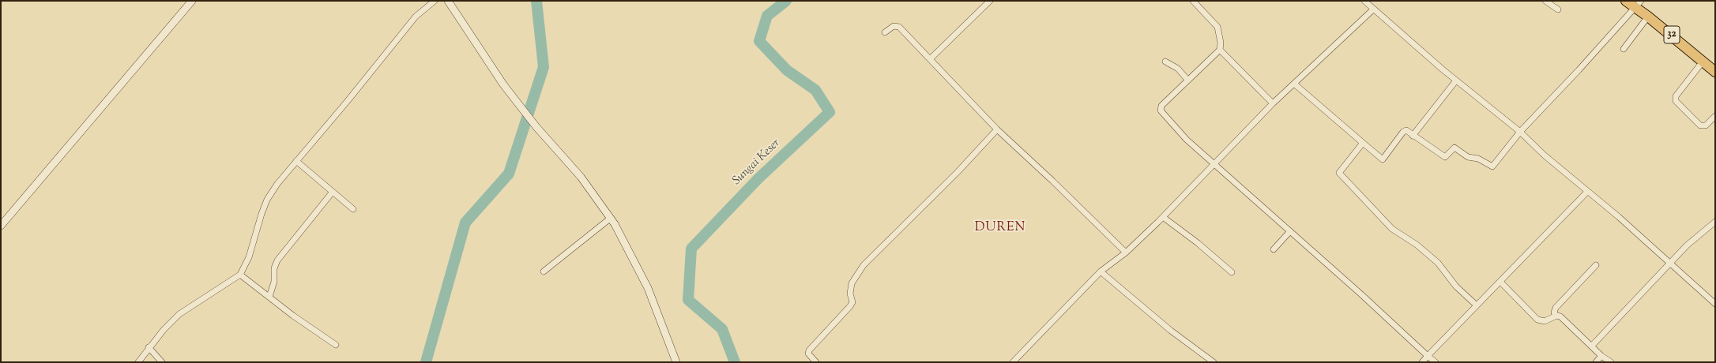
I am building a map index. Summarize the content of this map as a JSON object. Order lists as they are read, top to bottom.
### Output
{
  "streets": {
    "highway": ["32"]
  },
  "districts": ["DUREN"],
  "water": ["Sungai Keser"]
}
